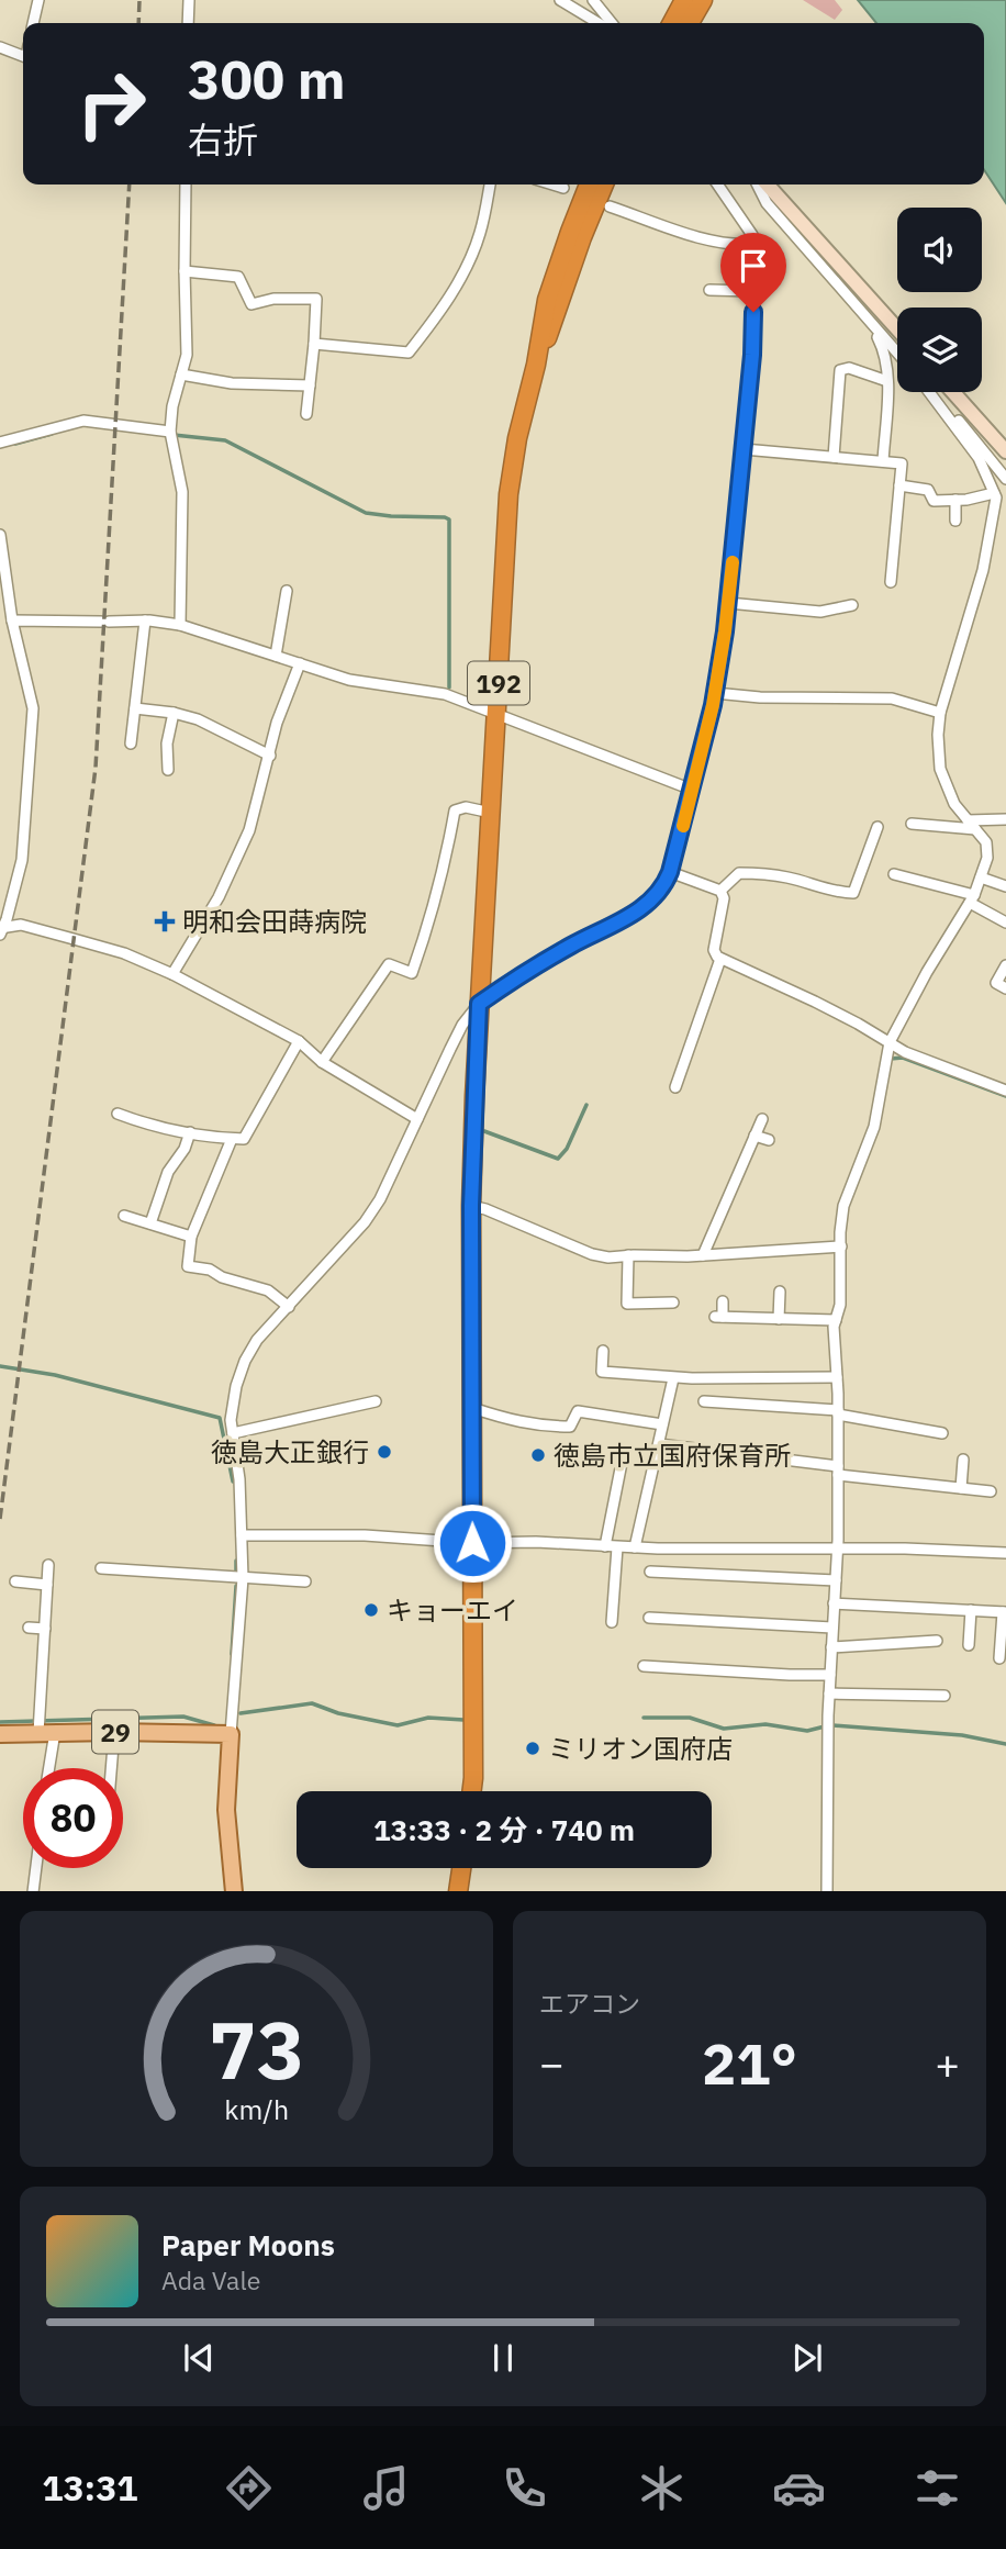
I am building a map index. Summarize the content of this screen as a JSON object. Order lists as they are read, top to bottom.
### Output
{
  "streets": {
    "highway": ["192"],
    "main road": ["29"]
  },
  "places": {
    "health": ["明和会田蒔病院"],
    "other": [
      "徳島大正銀行",
      "徳島市立国府保育所",
      "キョーエイ",
      "ミリオン国府店"
    ]
  },
  "page": {
    "turn": ["300 m", "右折"],
    "limit": "80",
    "trip": "13:33 · 2 分 · 740 m",
    "tile": "エアコン",
    "heat": ["−", "21°", "+"],
    "song": ["Paper Moons", "Ada Vale"],
    "tabs": "13:31",
    "gauge": ["73", "km/h"]
  }
}
